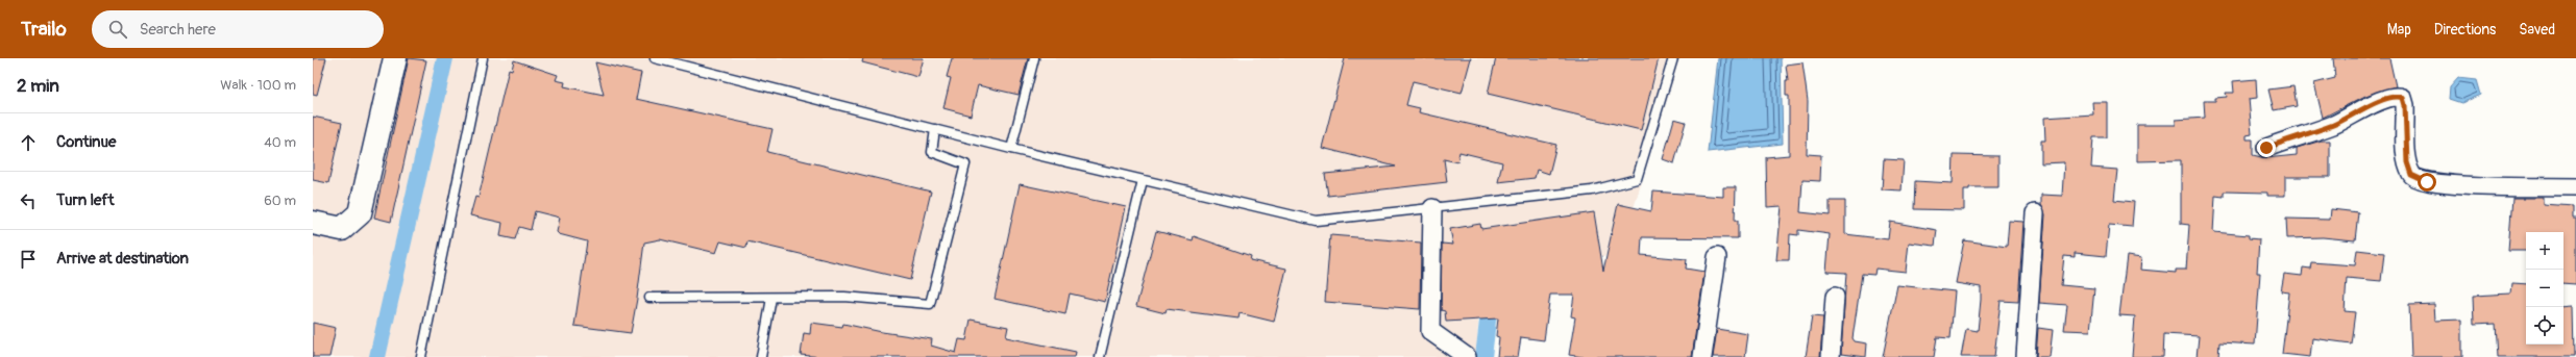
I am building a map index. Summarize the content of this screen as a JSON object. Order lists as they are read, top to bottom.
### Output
{
  "page": {
    "header": "Trailo",
    "search": "Search here",
    "nav": ["Map", "Directions", "Saved"],
    "heading": ["2 min", "Walk · 100 m"],
    "list": [
      ["Continue", "40 m"],
      ["Turn left", "60 m"],
      "Arrive at destination"
    ],
    "map_buttons": ["+", "−"]
  }
}
